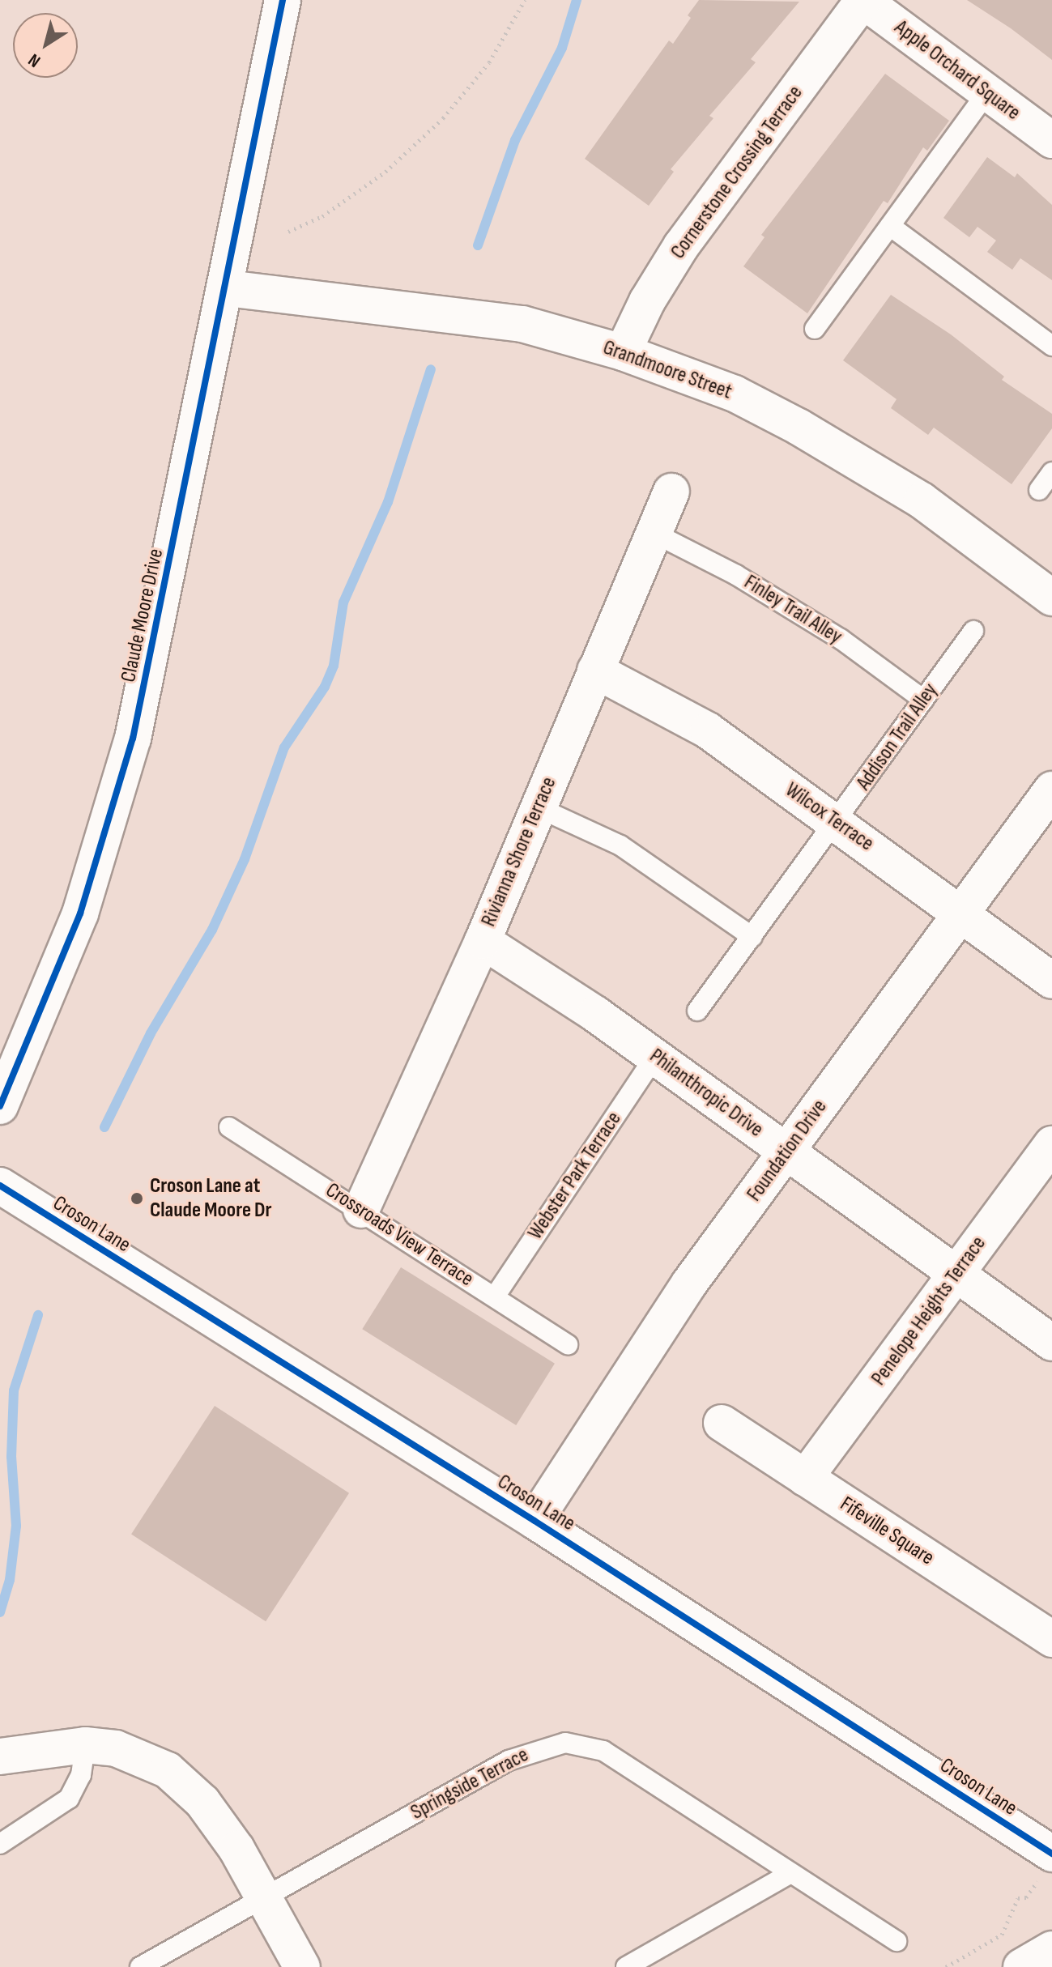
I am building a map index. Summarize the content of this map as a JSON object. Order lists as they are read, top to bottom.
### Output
{
  "streets": {
    "street": [
      "Apple Orchard Square",
      "Cornerstone Crossing Terrace",
      "Grandmoore Street",
      "Claude Moore Drive",
      "Wilcox Terrace",
      "Rivianna Shore Terrace",
      "Philanthropic Drive",
      "Foundation Drive",
      "Croson Lane",
      "Penelope Heights Terrace",
      "Fifeville Square"
    ],
    "lane": [
      "Finley Trail Alley",
      "Addison Trail Alley",
      "Webster Park Terrace",
      "Crossroads View Terrace",
      "Springside Terrace"
    ]
  },
  "crossings": [
    ["Apple Orchard Square", "Cornerstone Crossing Terrace"],
    ["Cornerstone Crossing Terrace", "Grandmoore Street"],
    ["Grandmoore Street", "Claude Moore Drive"],
    ["Finley Trail Alley", "Addison Trail Alley"],
    ["Finley Trail Alley", "Rivianna Shore Terrace"],
    ["Addison Trail Alley", "Wilcox Terrace"],
    ["Wilcox Terrace", "Rivianna Shore Terrace"],
    ["Wilcox Terrace", "Foundation Drive"],
    ["Rivianna Shore Terrace", "Philanthropic Drive"],
    ["Rivianna Shore Terrace", "Crossroads View Terrace"],
    ["Philanthropic Drive", "Foundation Drive"],
    ["Philanthropic Drive", "Webster Park Terrace"],
    ["Philanthropic Drive", "Penelope Heights Terrace"],
    ["Foundation Drive", "Croson Lane"],
    ["Webster Park Terrace", "Crossroads View Terrace"],
    ["Penelope Heights Terrace", "Fifeville Square"]
  ],
  "places": ["Croson Lane at Claude Moore Dr"],
  "north": "bottom left"
}
